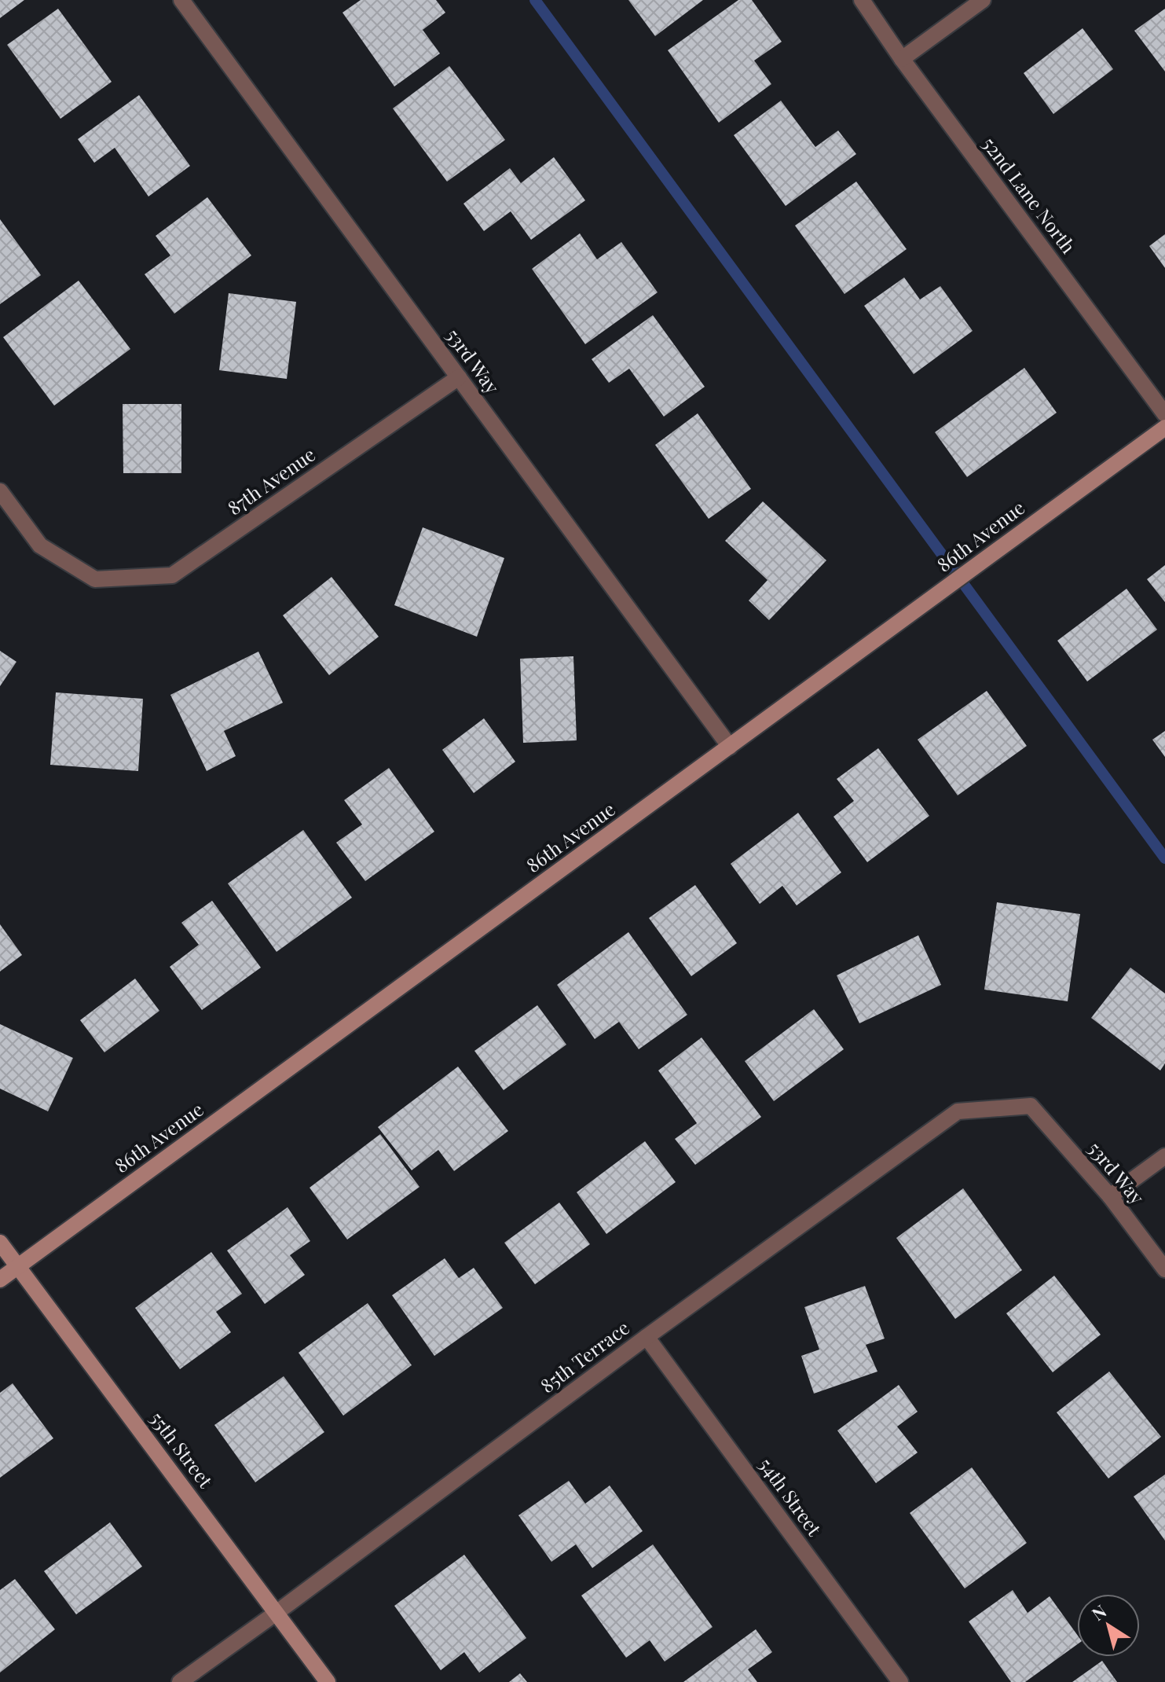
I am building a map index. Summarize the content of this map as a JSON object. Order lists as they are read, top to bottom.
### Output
{
  "streets": {
    "street": [
      "52nd Lane North",
      "53rd Way",
      "87th Avenue",
      "86th Avenue",
      "85th Terrace",
      "55th Street",
      "54th Street"
    ]
  },
  "crossings": [
    ["53rd Way", "87th Avenue"],
    ["53rd Way", "86th Avenue"],
    ["53rd Way", "85th Terrace"],
    ["86th Avenue", "55th Street"],
    ["85th Terrace", "55th Street"],
    ["85th Terrace", "54th Street"]
  ],
  "north": "top left"
}
